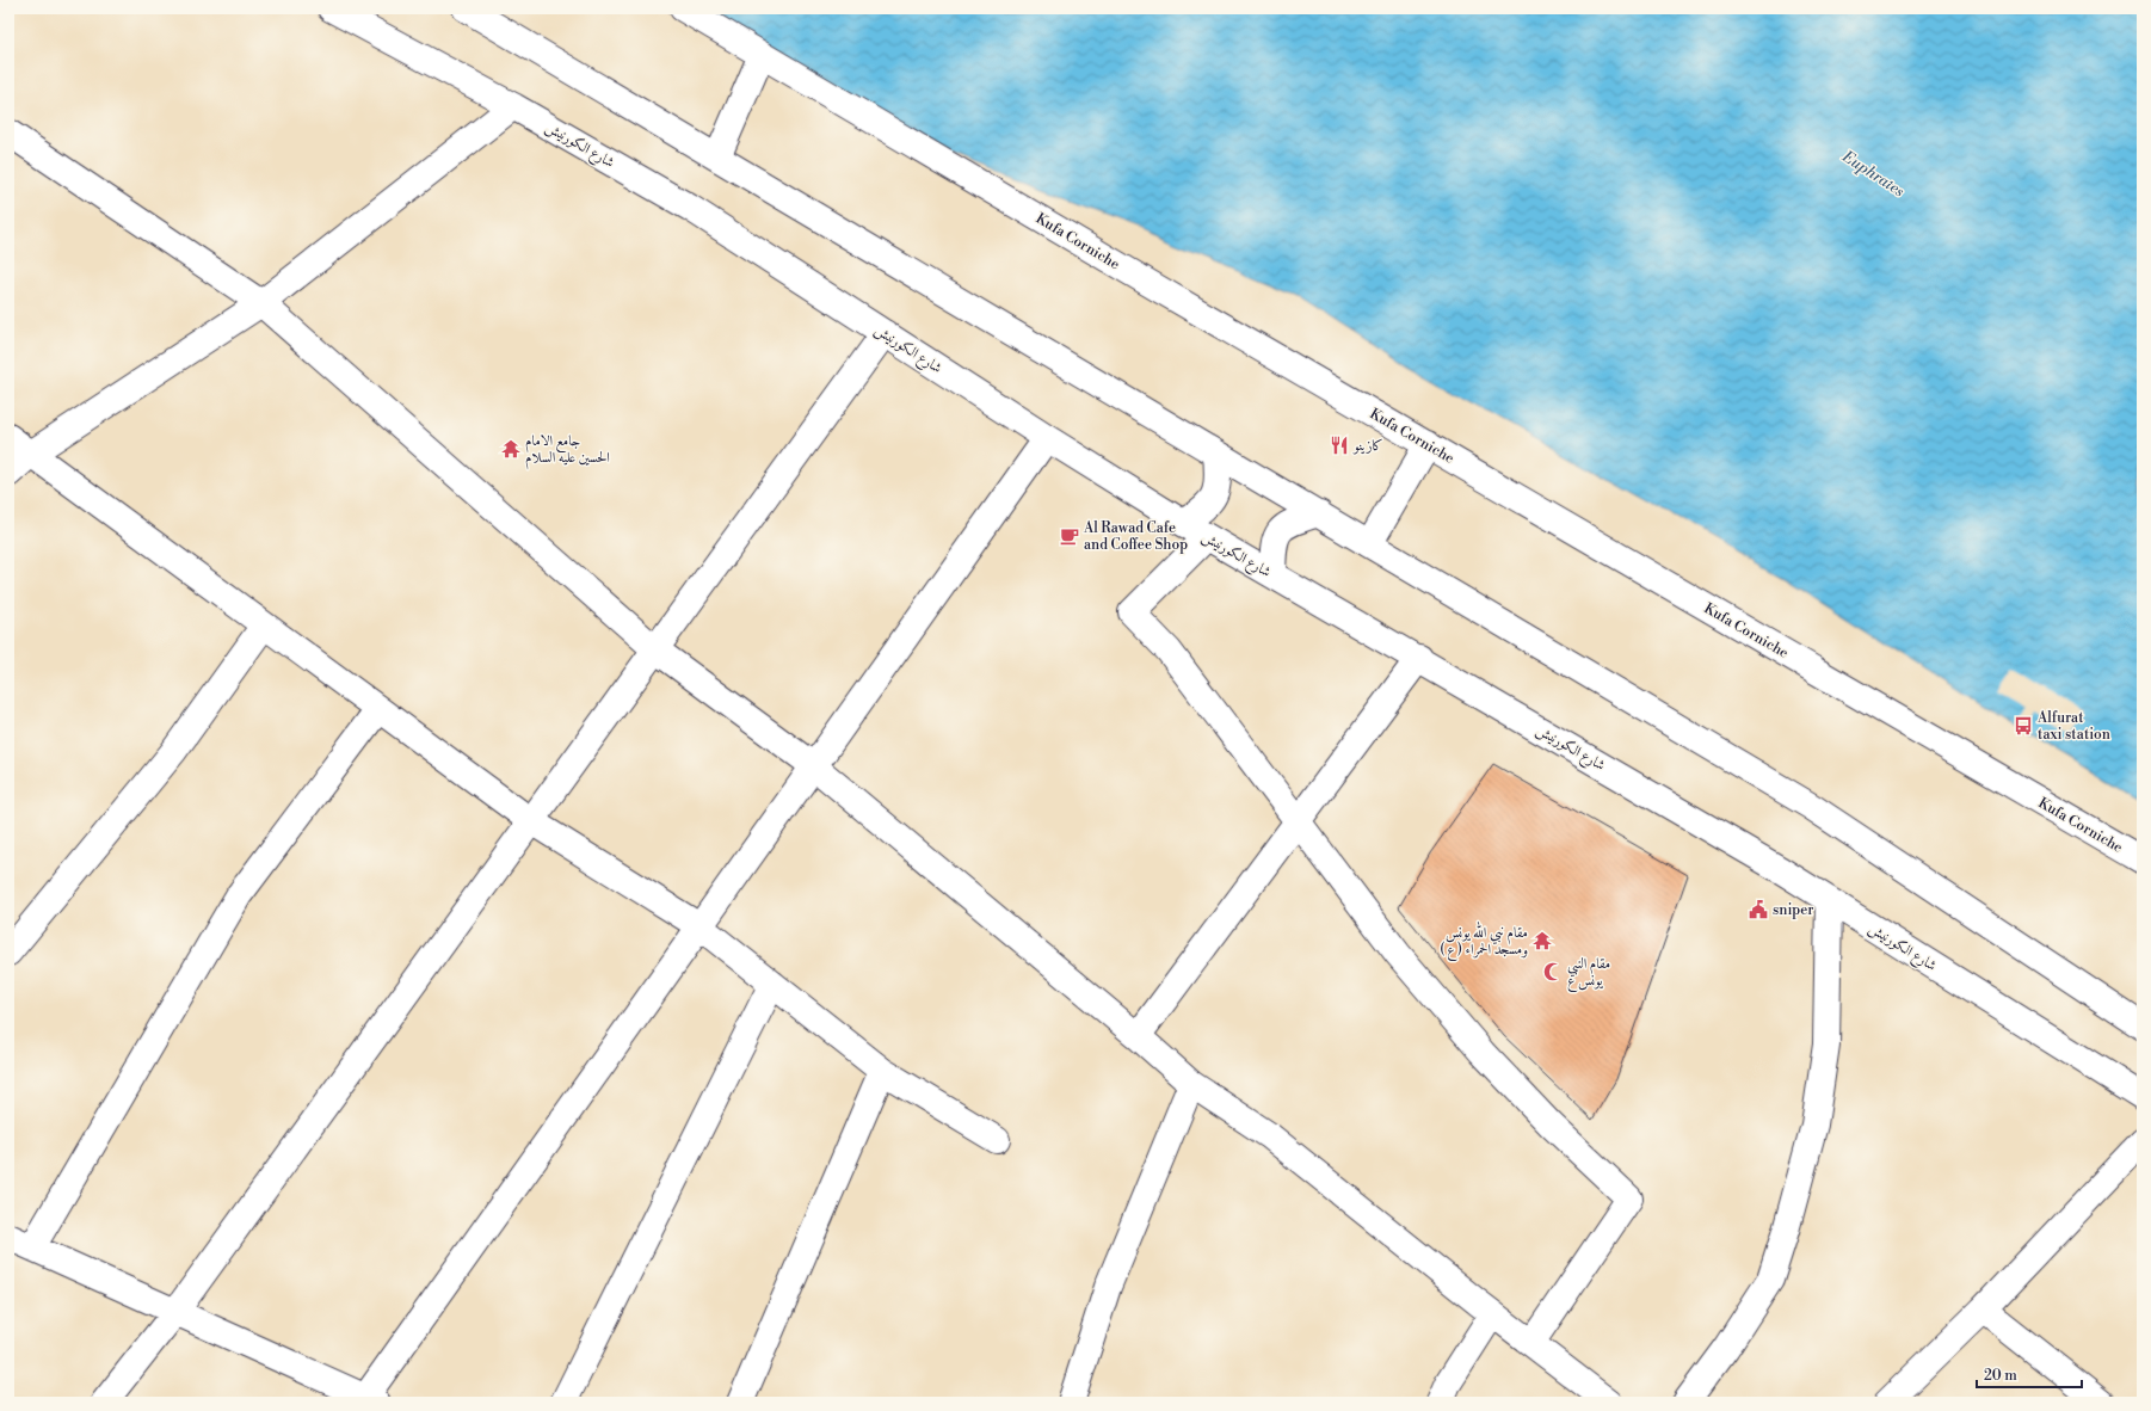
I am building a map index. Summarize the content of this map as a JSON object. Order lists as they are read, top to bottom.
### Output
{
  "streets": {
    "street": ["شارع الكورنيش", "Kufa Corniche"]
  },
  "water": ["Euphrates"],
  "places": {
    "restaurant": ["كازينو"],
    "temple": ["جامع الامام الحسين عليه السلام", "مقام نبي الله يونس ( ع ) ومسجد الحمراء"],
    "cafe": ["Al Rawad Cafe and Coffee Shop"],
    "bus stop": ["Alfurat taxi station"],
    "public building": ["sniper"],
    "mosque": ["مقام النبي يونس ع"]
  },
  "scale_bar": "20 m"
}
